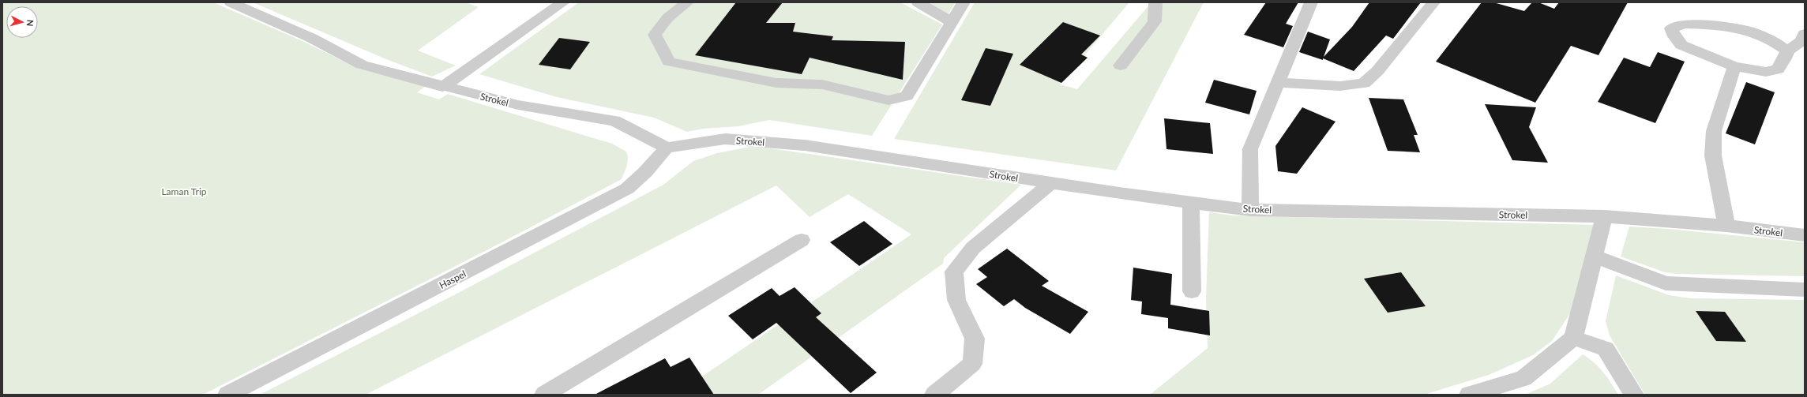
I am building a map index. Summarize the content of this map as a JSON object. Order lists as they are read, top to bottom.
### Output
{
  "streets": {
    "street": ["Strokel", "Haspel"]
  },
  "crossings": [
    ["Strokel", "Haspel"]
  ],
  "parks": ["Laman Trip"],
  "north": "right"
}
